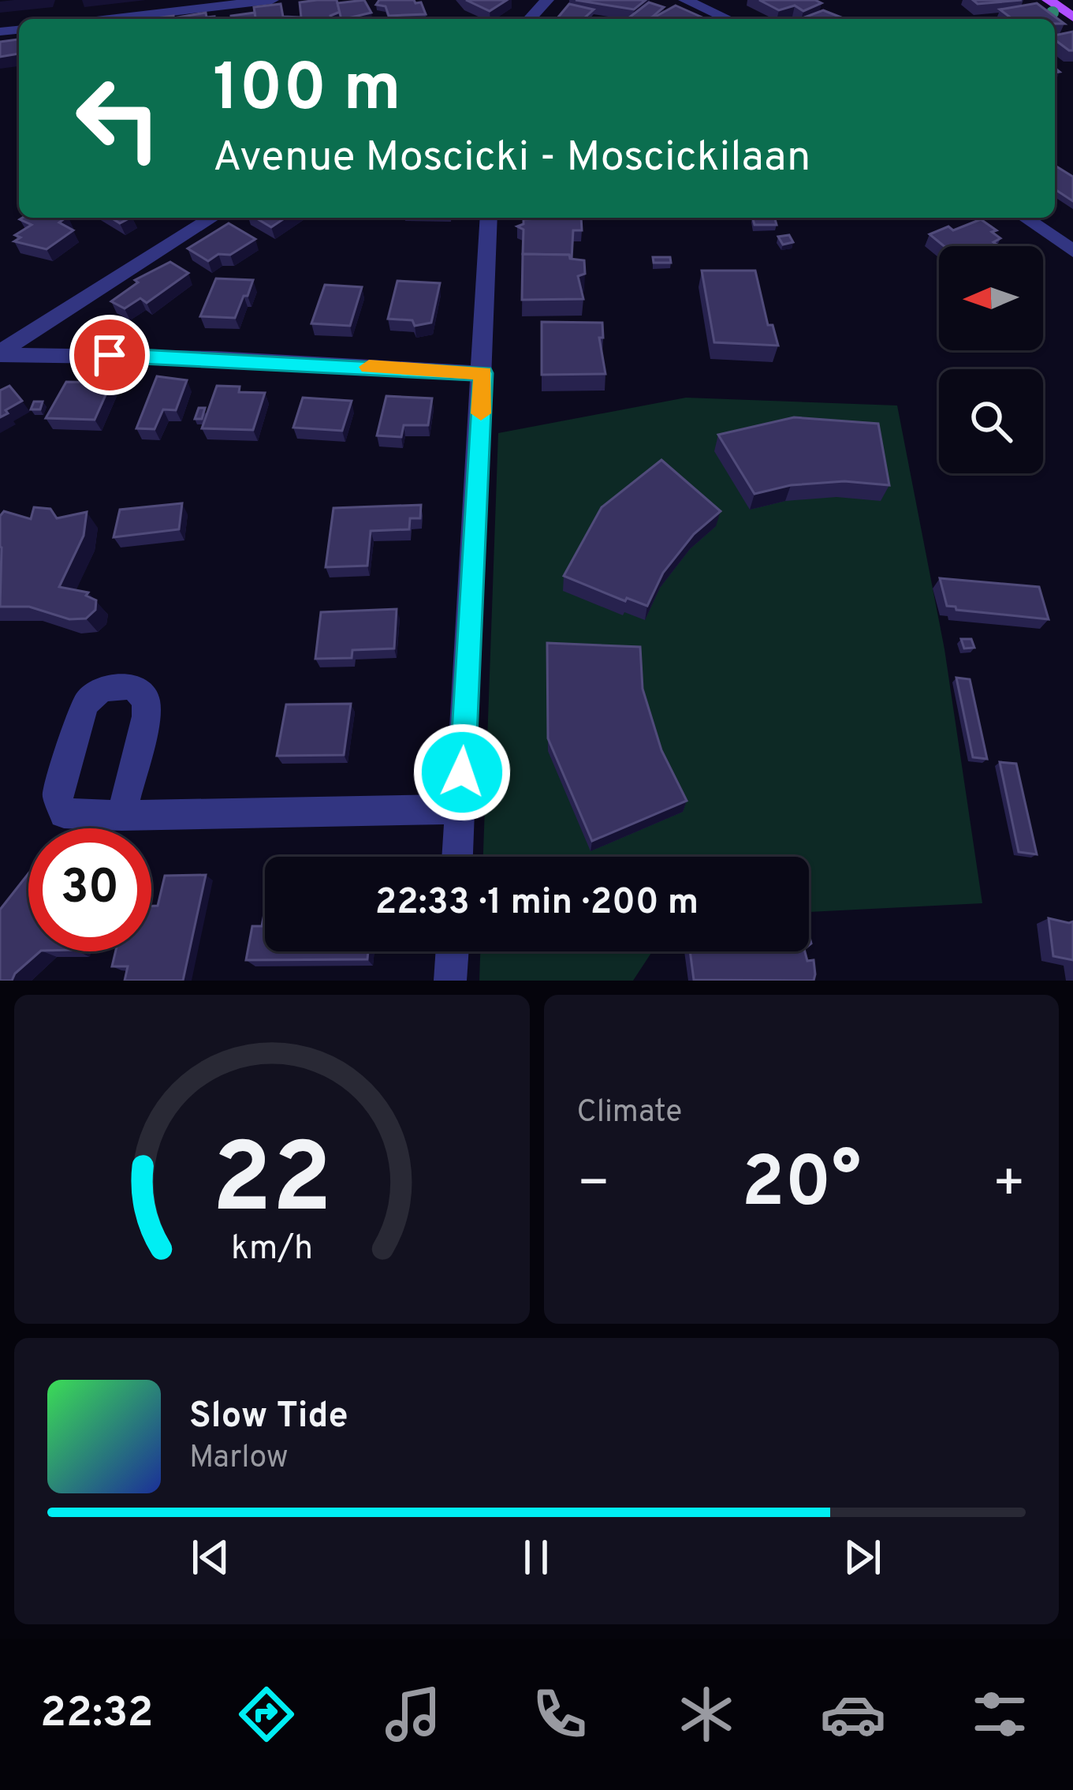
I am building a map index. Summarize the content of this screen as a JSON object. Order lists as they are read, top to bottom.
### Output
{
  "north": "left",
  "page": {
    "turn": ["100 m", "Avenue Moscicki - Moscickilaan"],
    "limit": "30",
    "trip": "22:33 · 1 min · 200 m",
    "tile": "Climate",
    "heat": ["−", "20°", "+"],
    "song": ["Slow Tide", "Marlow"],
    "tabs": "22:32",
    "gauge": ["22", "km/h"]
  }
}
